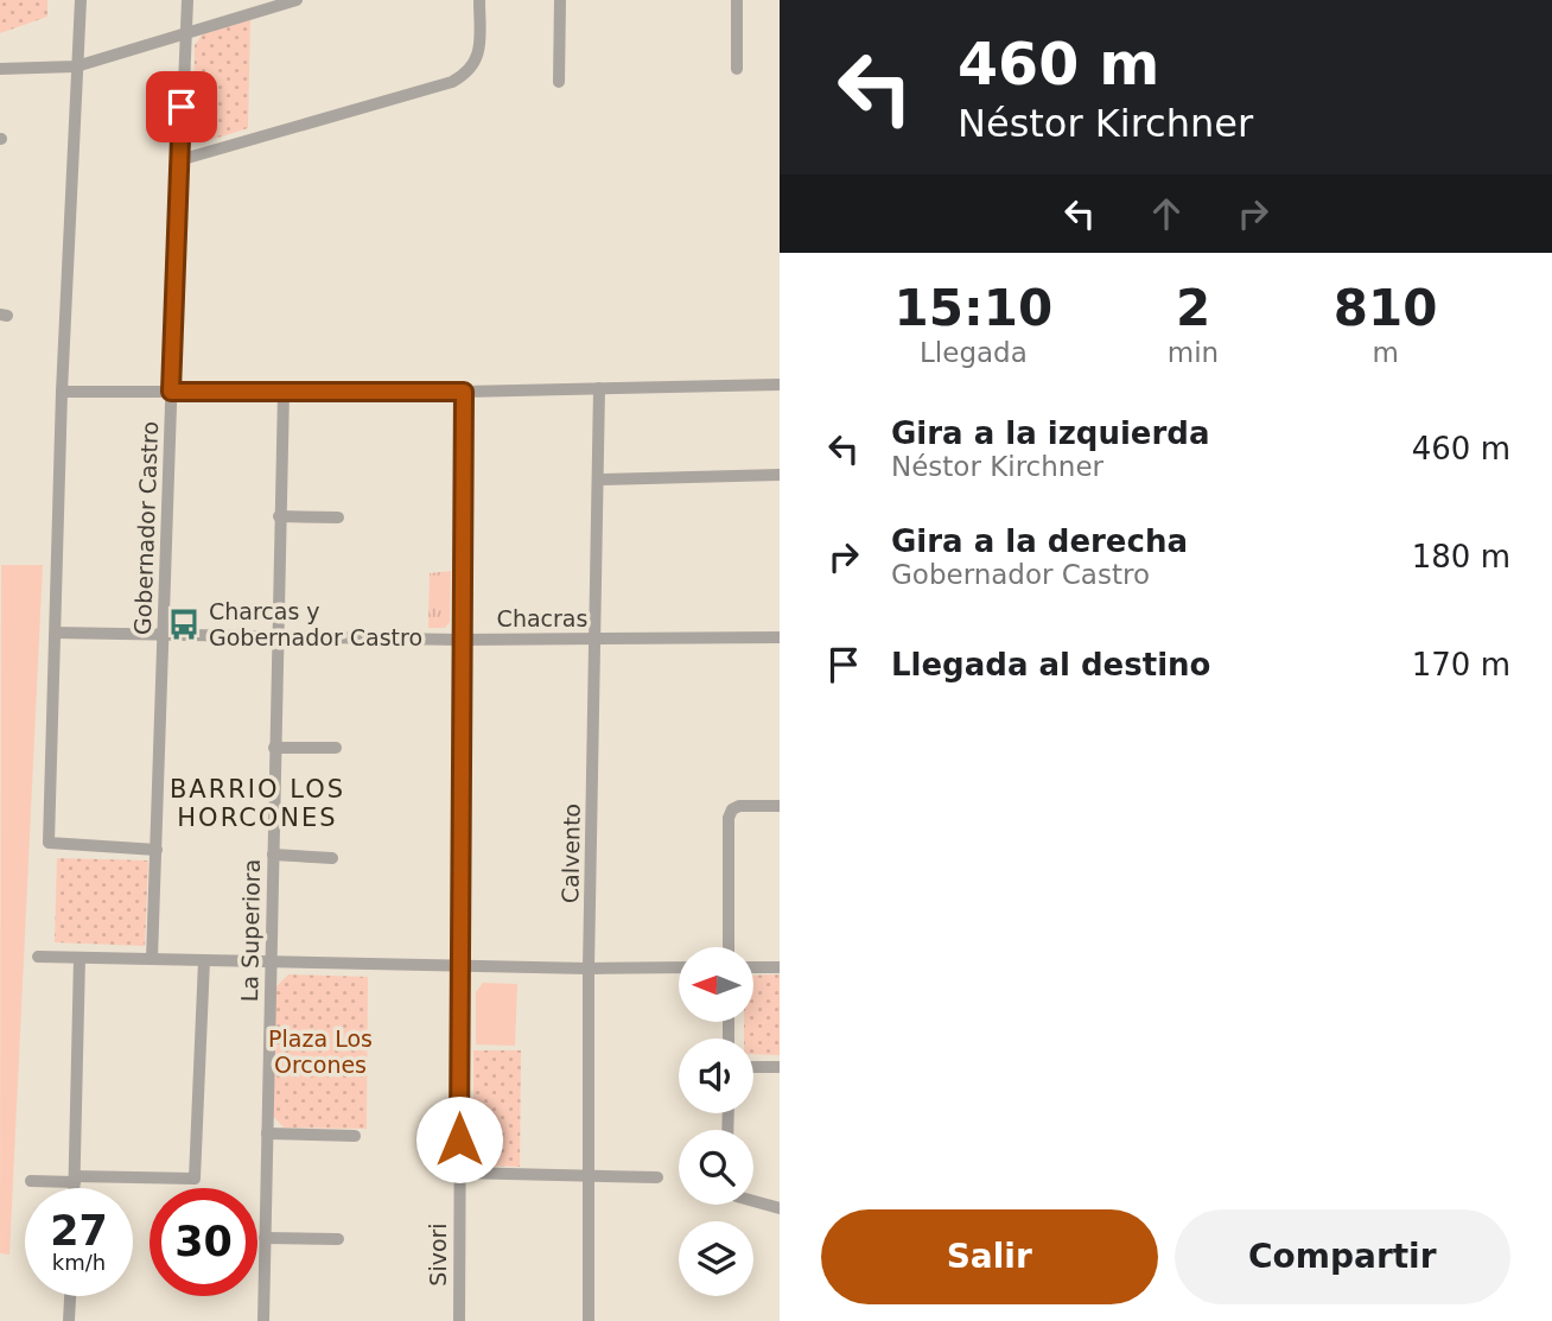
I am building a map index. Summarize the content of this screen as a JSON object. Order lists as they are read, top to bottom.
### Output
{
  "streets": {
    "street": [
      "Gobernador Castro",
      "Chacras",
      "Calvento",
      "La Superiora",
      "Sivori"
    ]
  },
  "crossings": [
    ["Gobernador Castro", "Chacras"],
    ["Chacras", "Calvento"],
    ["Chacras", "La Superiora"],
    ["Chacras", "Sivori"]
  ],
  "districts": ["BARRIO LOS HORCONES"],
  "parks": ["Plaza Los Orcones"],
  "places": {
    "bus stop": ["Charcas y Gobernador Castro"]
  },
  "north": "left",
  "page": {
    "turn": ["460 m", "Néstor Kirchner"],
    "eta": [
      "15:10",
      "Llegada",
      "2",
      "min",
      "810",
      "m"
    ],
    "list": [
      {
        "name": "Gira a la izquierda",
        "note": "Néstor Kirchner",
        "value": "460 m"
      },
      {
        "name": "Gira a la derecha",
        "note": "Gobernador Castro",
        "value": "180 m"
      },
      {
        "name": "Llegada al destino",
        "value": "170 m"
      }
    ],
    "speed": "27 km/h",
    "limit": "30",
    "buttons": ["Salir", "Compartir"]
  }
}
